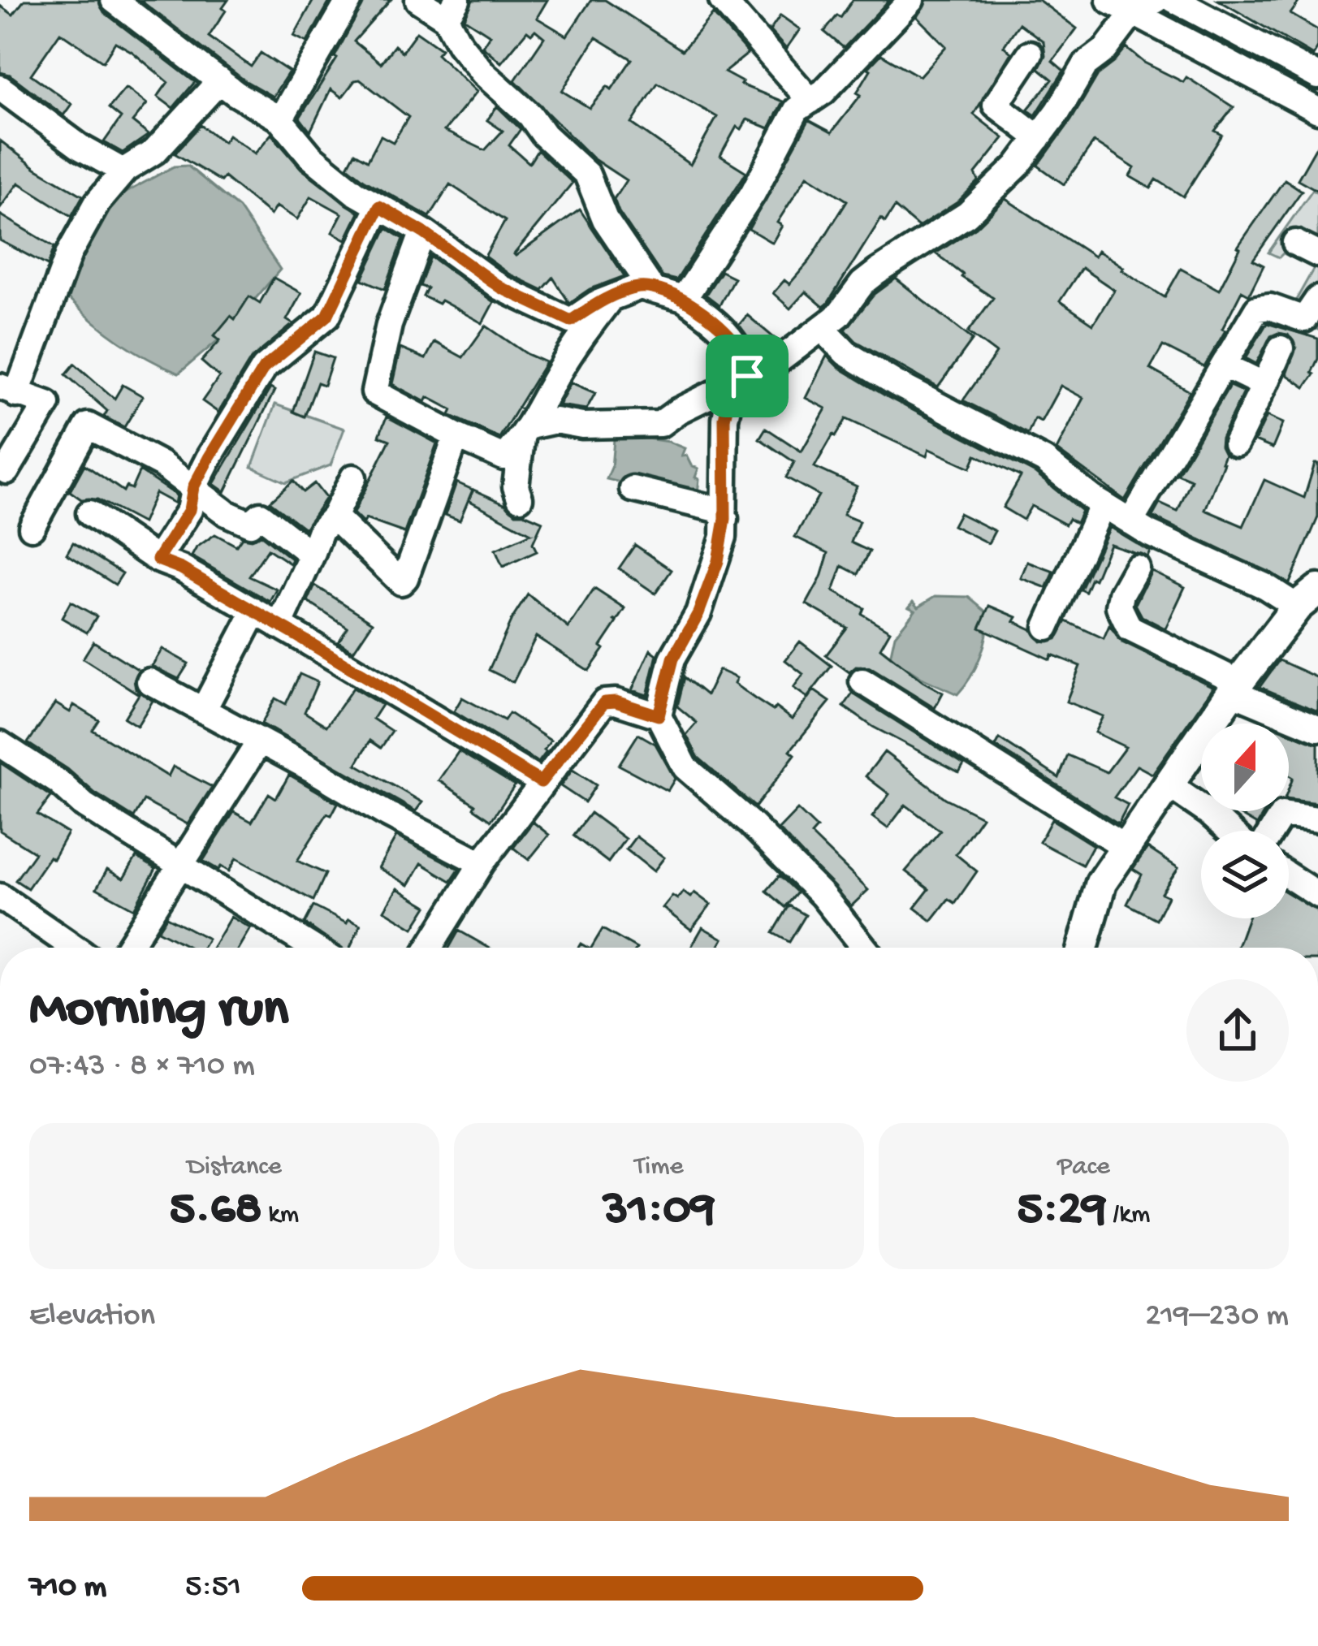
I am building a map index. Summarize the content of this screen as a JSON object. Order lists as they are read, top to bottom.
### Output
{
  "north": "top",
  "page": {
    "heading": ["Morning run", "07:43 · 8 × 710 m"],
    "stats": [
      ["Distance", "5.68 km"],
      ["Time", "31:09"],
      ["Pace", "5:29 /km"]
    ],
    "chart": ["Elevation", "219–230 m"],
    "list": [
      {
        "name": "710 m",
        "note": "5:51"
      }
    ]
  }
}
